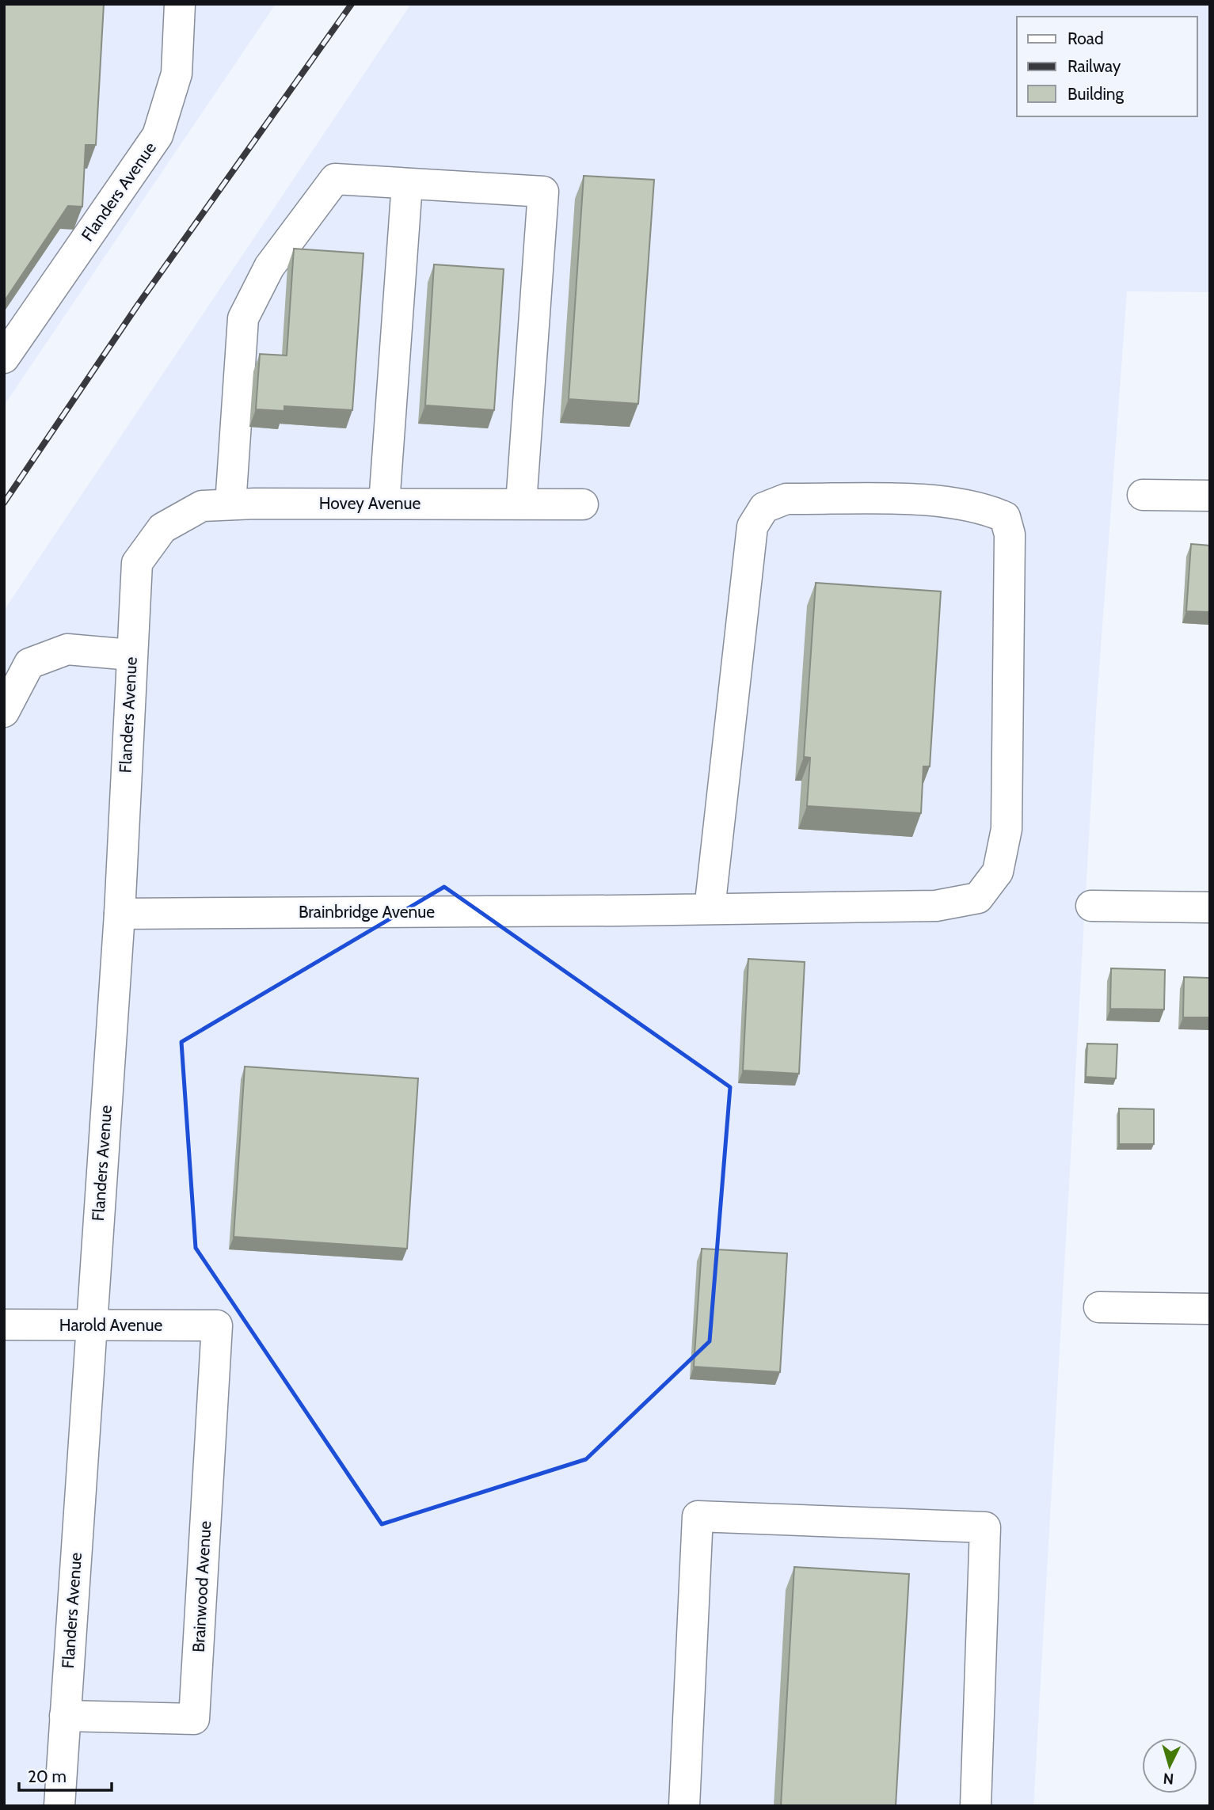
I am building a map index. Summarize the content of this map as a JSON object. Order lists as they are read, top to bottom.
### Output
{
  "streets": {
    "street": [
      "Flanders Avenue",
      "Hovey Avenue",
      "Brainbridge Avenue",
      "Harold Avenue",
      "Brainwood Avenue"
    ]
  },
  "crossings": [
    ["Flanders Avenue", "Hovey Avenue"],
    ["Flanders Avenue", "Brainbridge Avenue"],
    ["Flanders Avenue", "Harold Avenue"],
    ["Flanders Avenue", "Brainwood Avenue"],
    ["Harold Avenue", "Brainwood Avenue"]
  ],
  "legend": ["Road", "Railway", "Building"],
  "scale_bar": "20 m",
  "north": "bottom"
}
